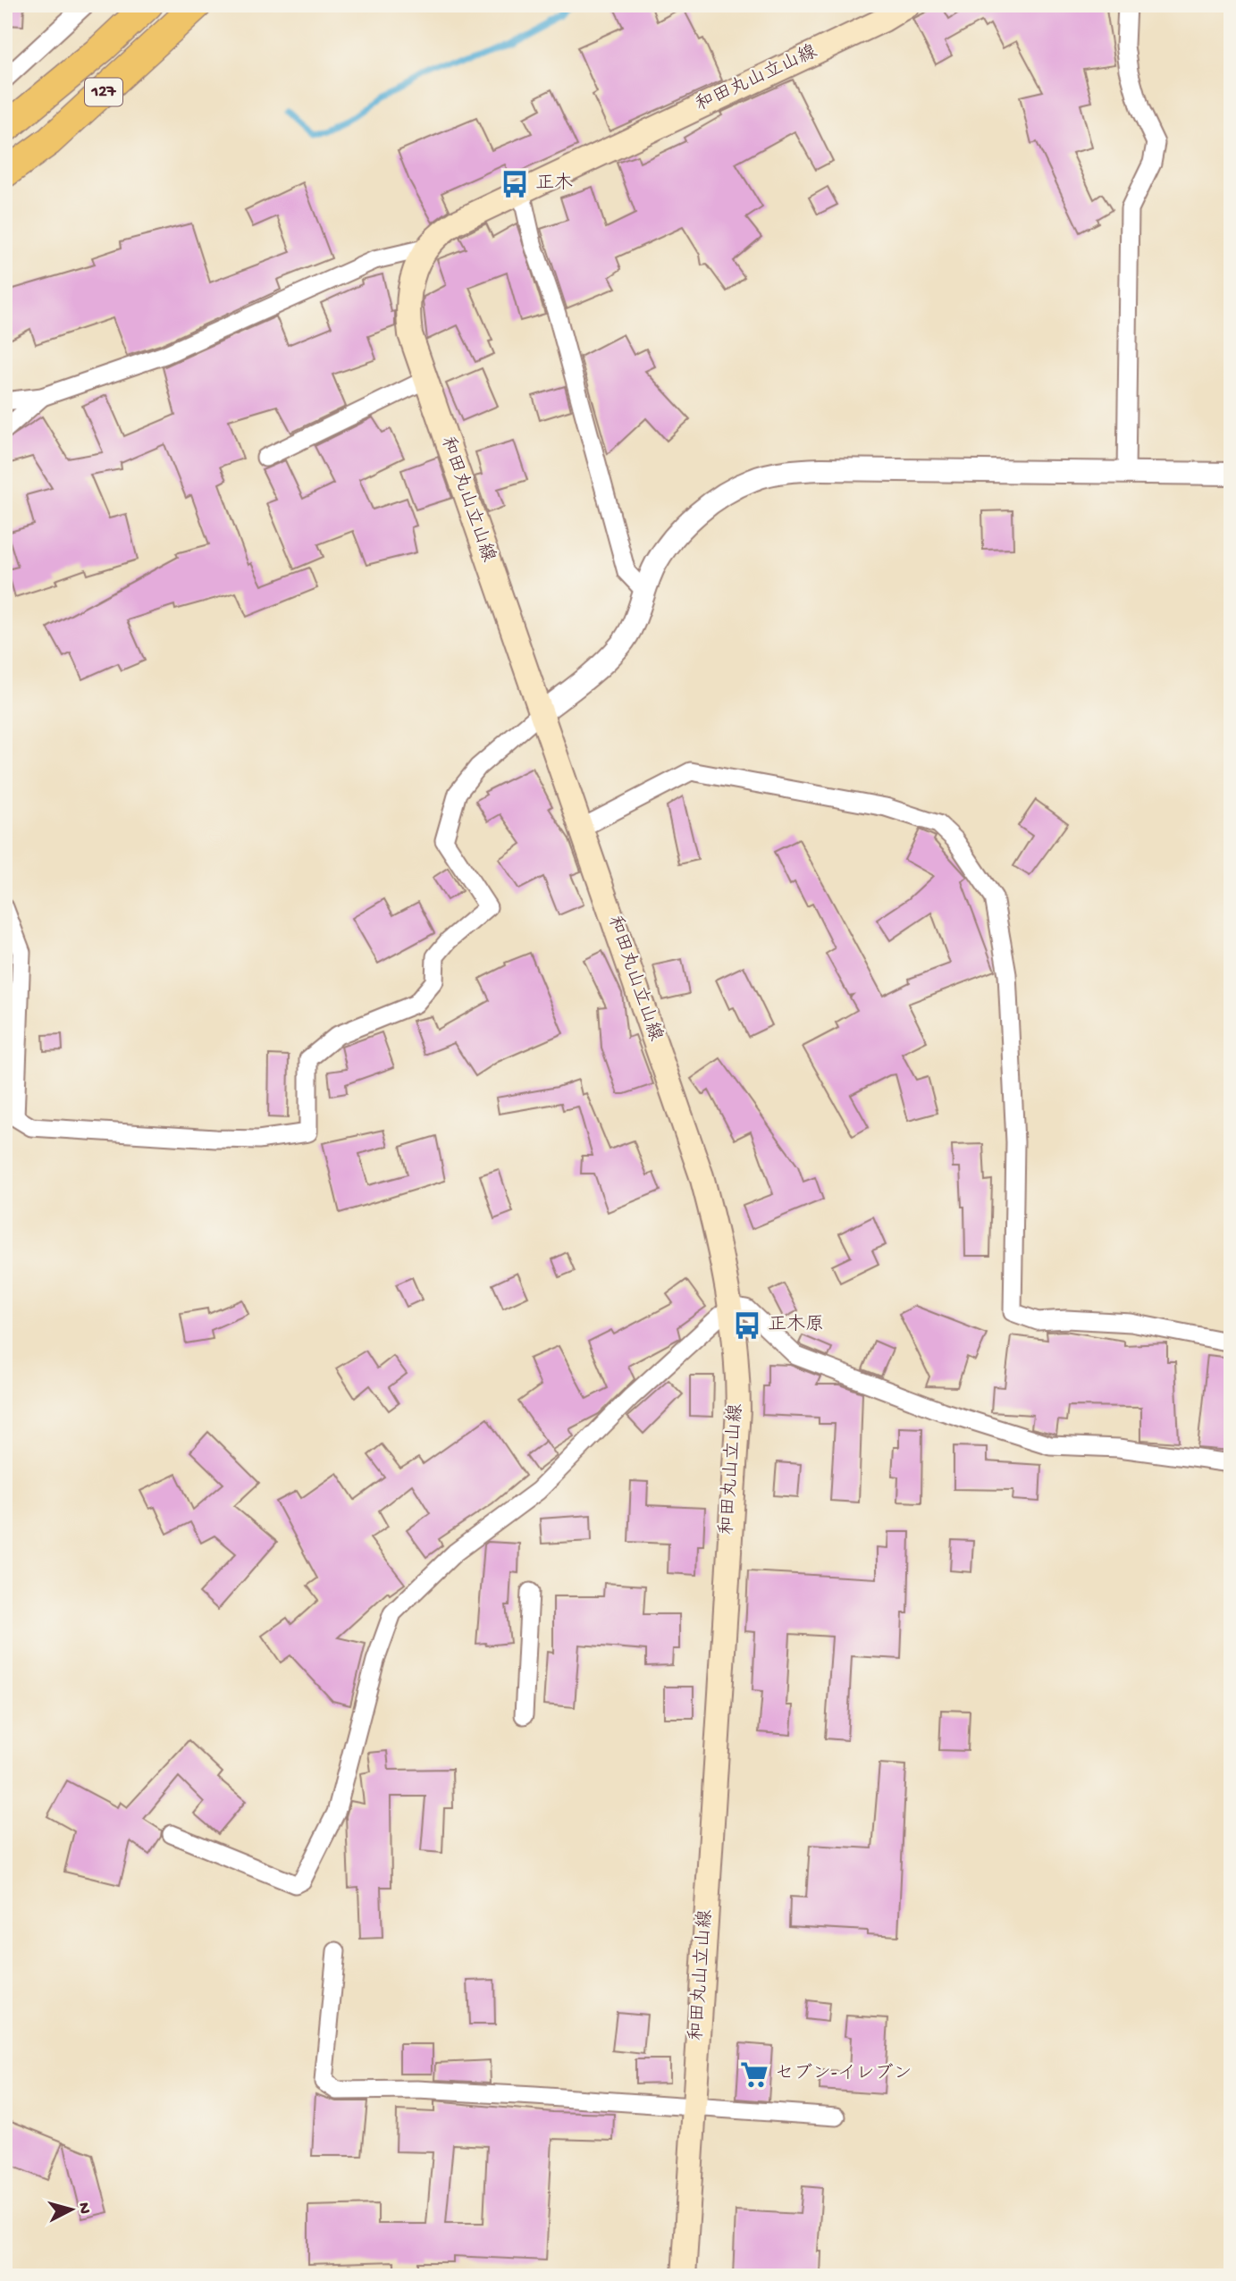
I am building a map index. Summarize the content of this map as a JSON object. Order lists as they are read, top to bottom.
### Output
{
  "streets": {
    "highway": ["127"],
    "main road": ["和田丸山立山線"]
  },
  "places": {
    "bus stop": ["正木", "正木原"],
    "supermarket": ["セブン-イレブン"]
  },
  "north": "right"
}
